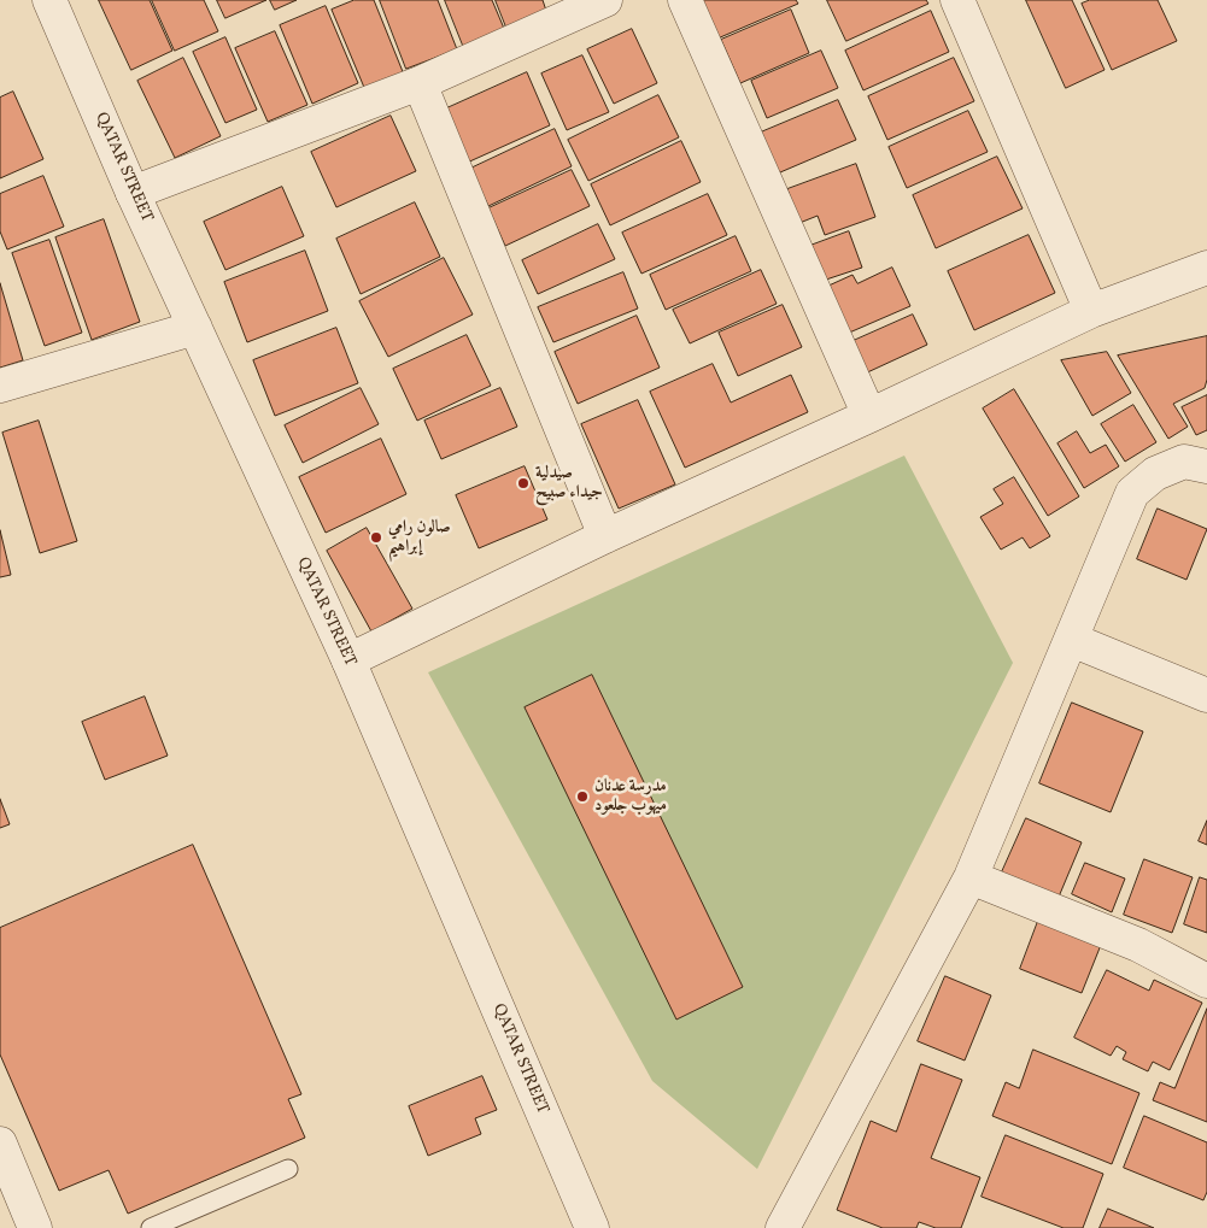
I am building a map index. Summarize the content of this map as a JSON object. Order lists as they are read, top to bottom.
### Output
{
  "streets": {
    "street": ["QATAR STREET"]
  },
  "places": ["صيدلية جيداء صبيح", "صالون رامي إبراهيم", "مدرسة عدنان ميهوب جلعود"]
}
